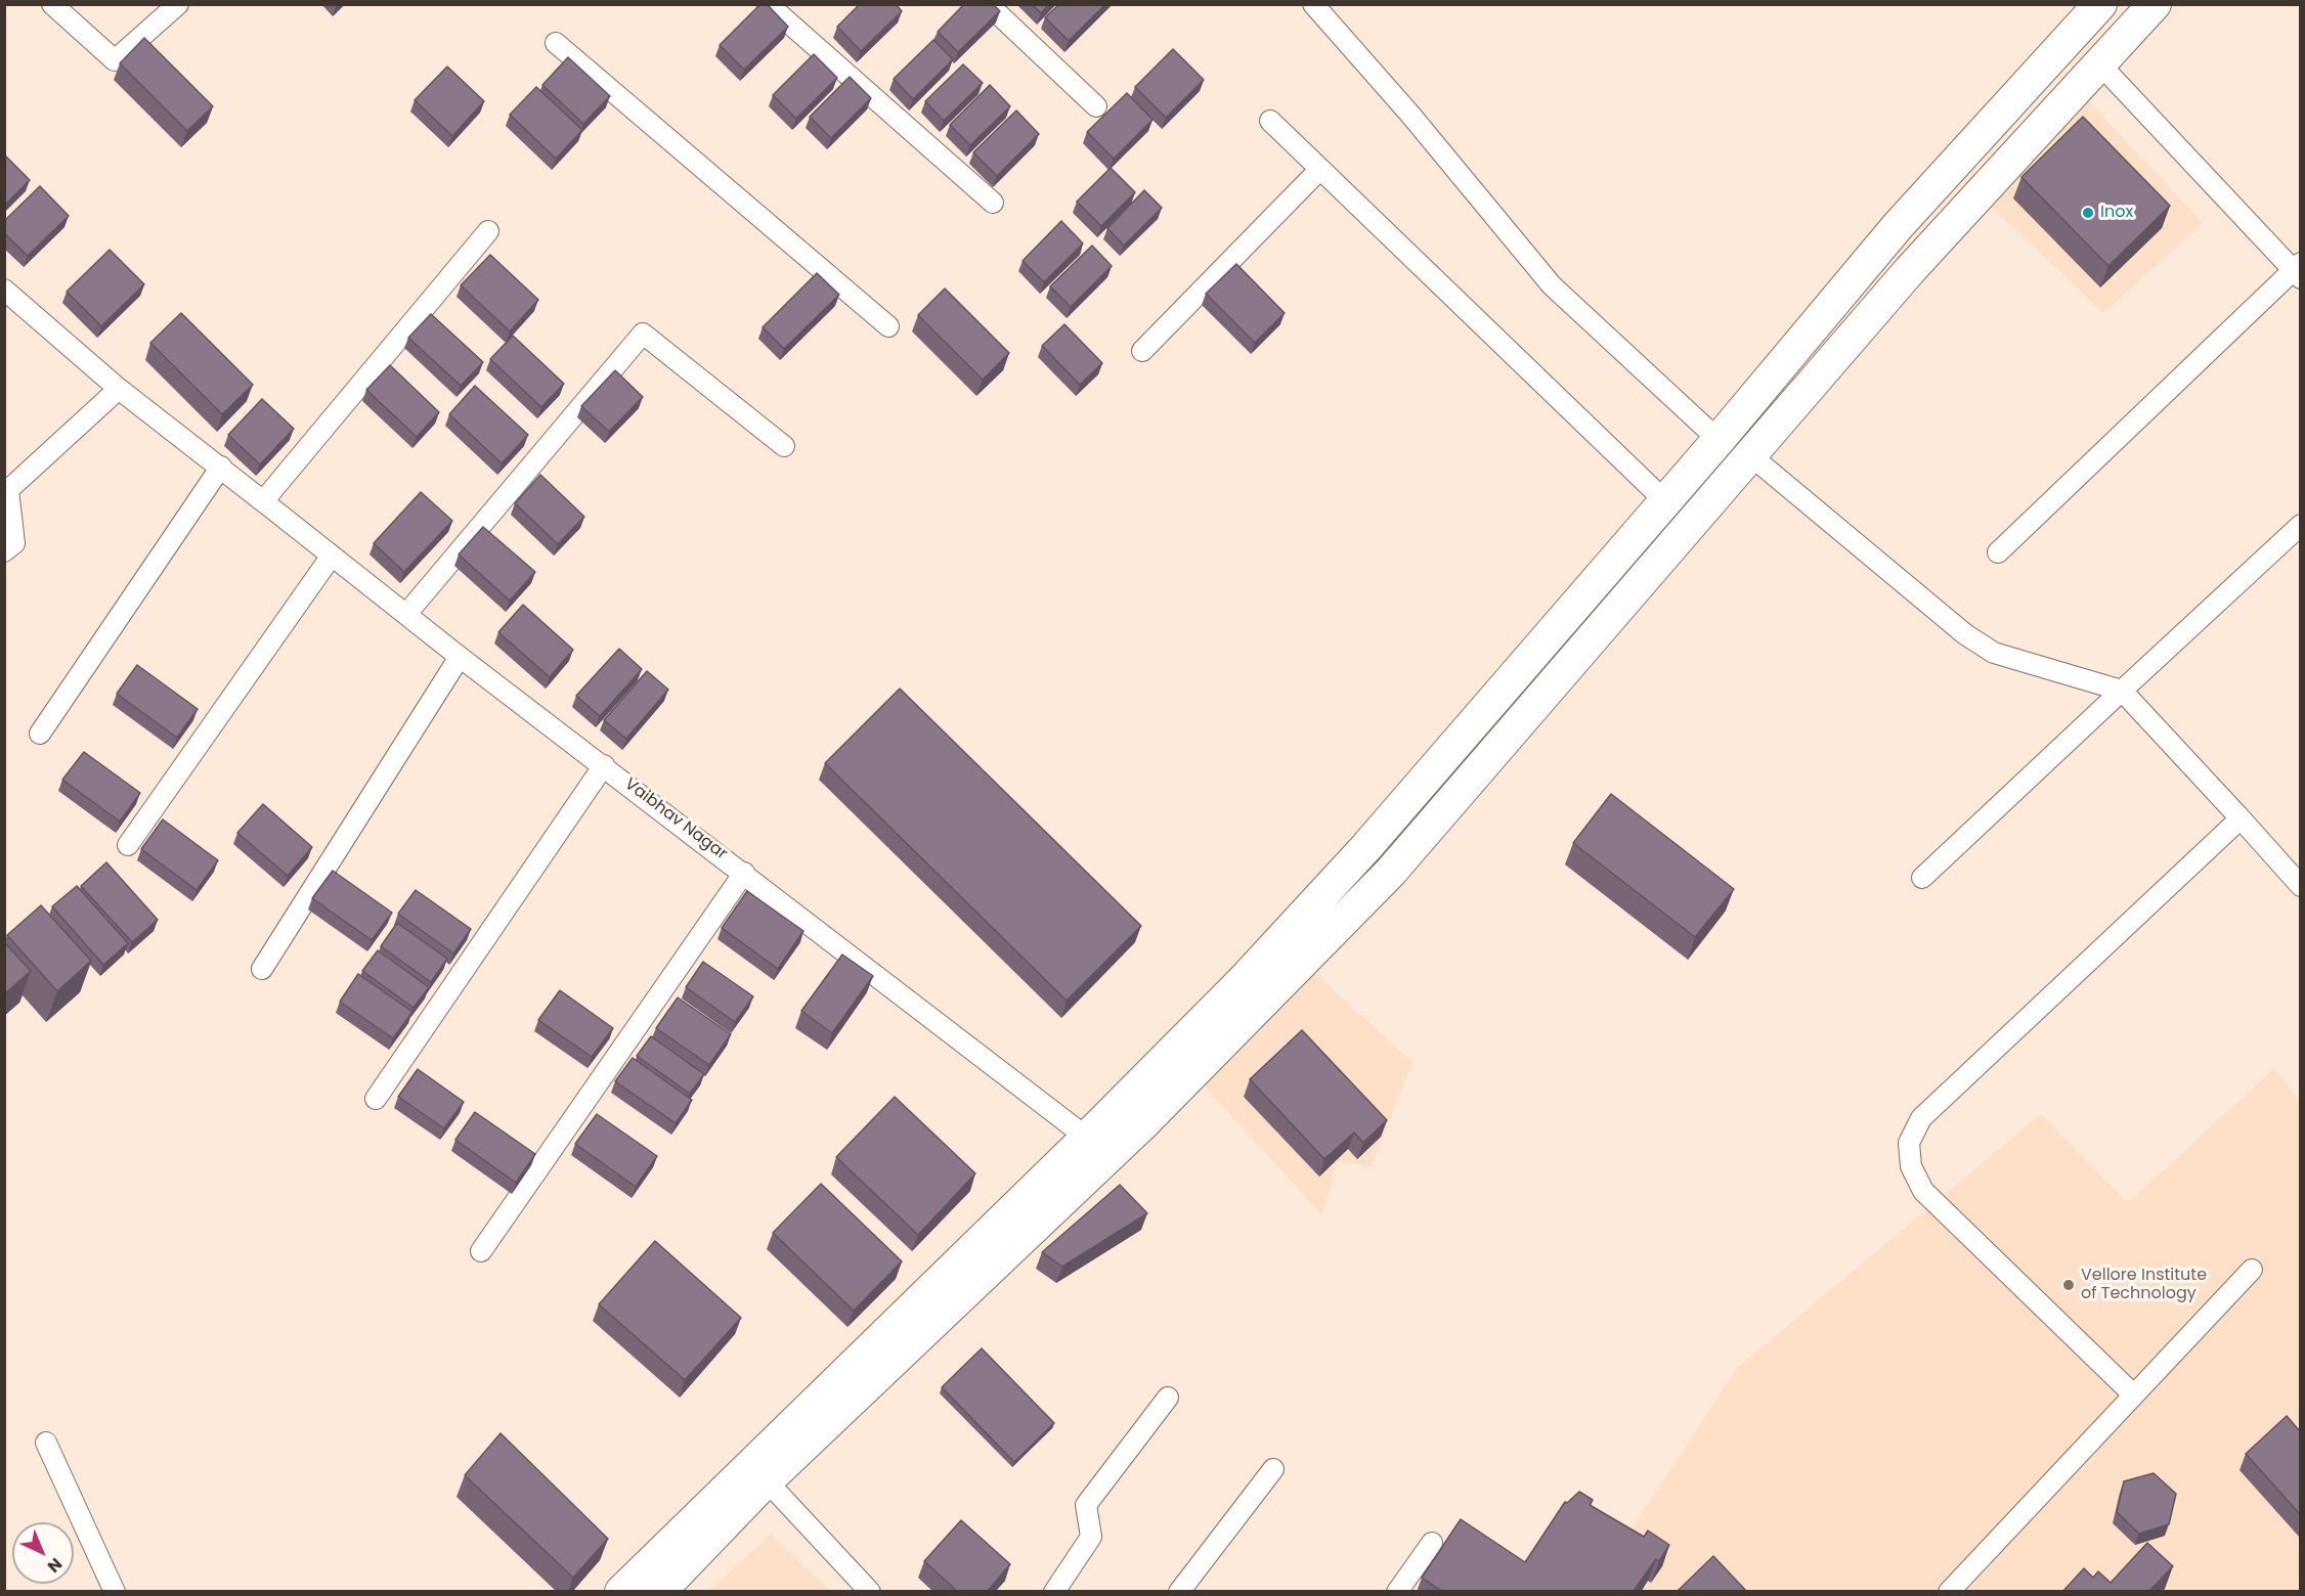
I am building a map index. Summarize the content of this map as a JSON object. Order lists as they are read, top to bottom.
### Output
{
  "streets": {
    "street": ["Vaibhav Nagar"]
  },
  "places": ["Inox", "Vellore Institute of Technology"],
  "north": "bottom right"
}
